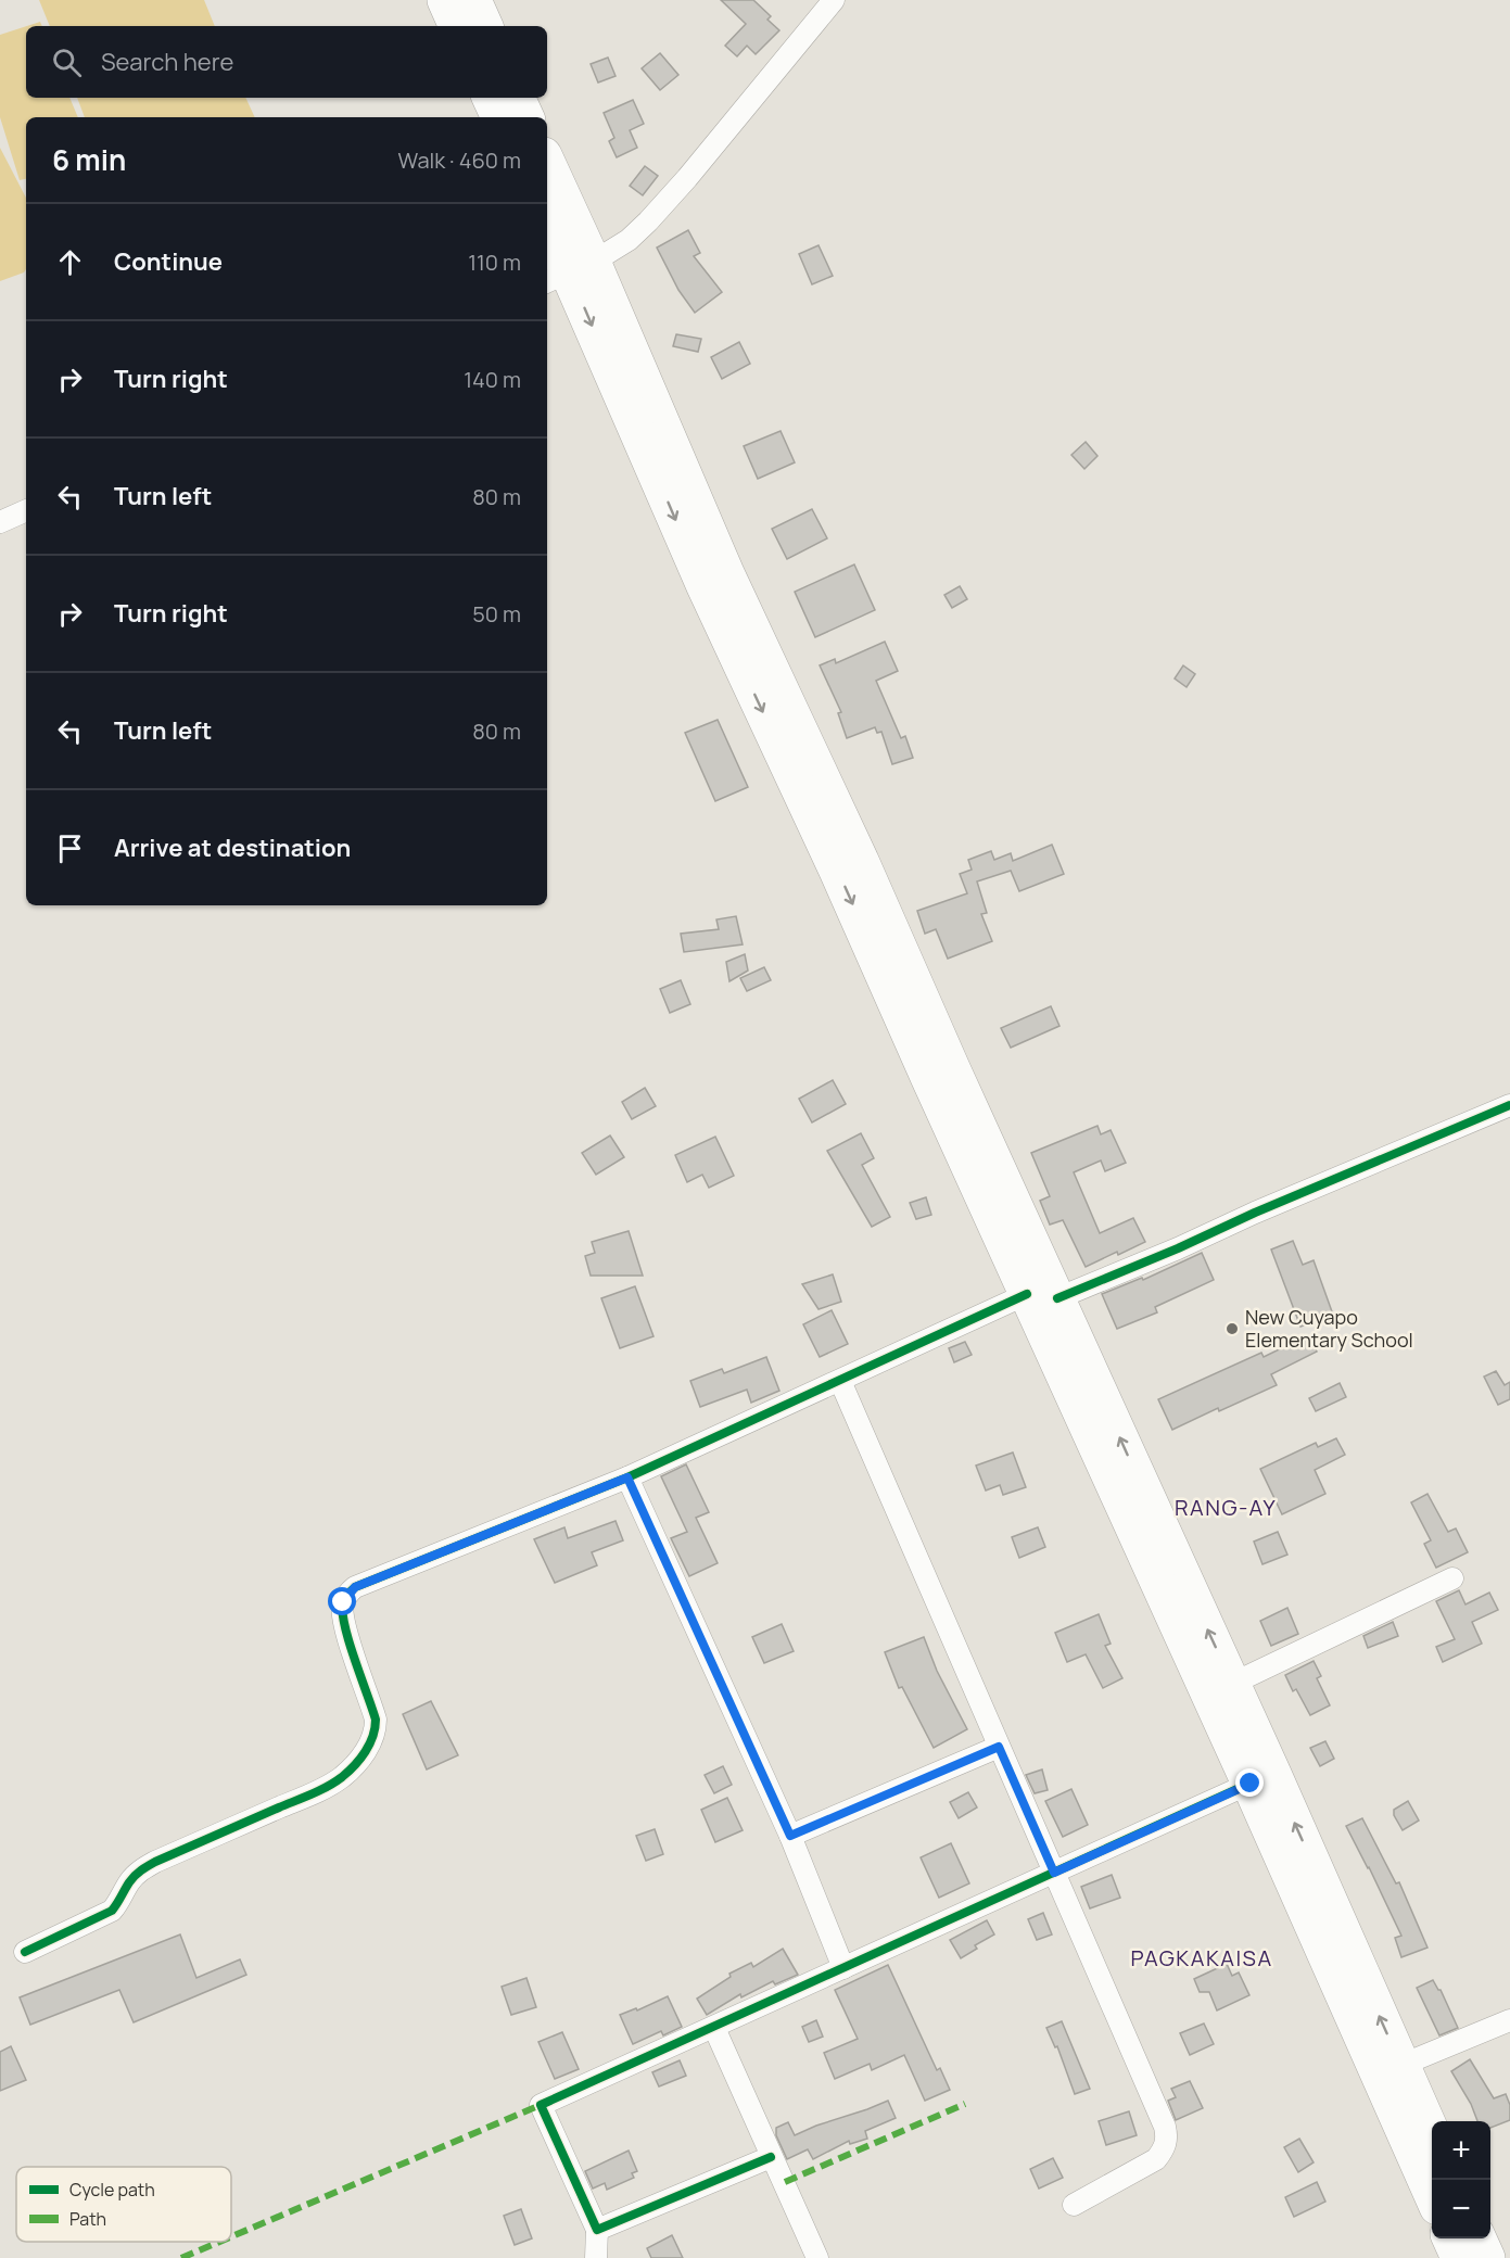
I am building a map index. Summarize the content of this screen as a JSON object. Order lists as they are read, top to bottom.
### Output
{
  "districts": ["RANG-AY", "PAGKAKAISA"],
  "places": ["New Cuyapo Elementary School"],
  "legend": ["Cycle path", "Path"],
  "page": {
    "search": "Search here",
    "heading": ["6 min", "Walk · 460 m"],
    "list": [
      ["Continue", "110 m"],
      ["Turn right", "140 m"],
      ["Turn left", "80 m"],
      ["Turn right", "50 m"],
      ["Turn left", "80 m"],
      "Arrive at destination"
    ],
    "map_buttons": ["+", "−"]
  }
}
